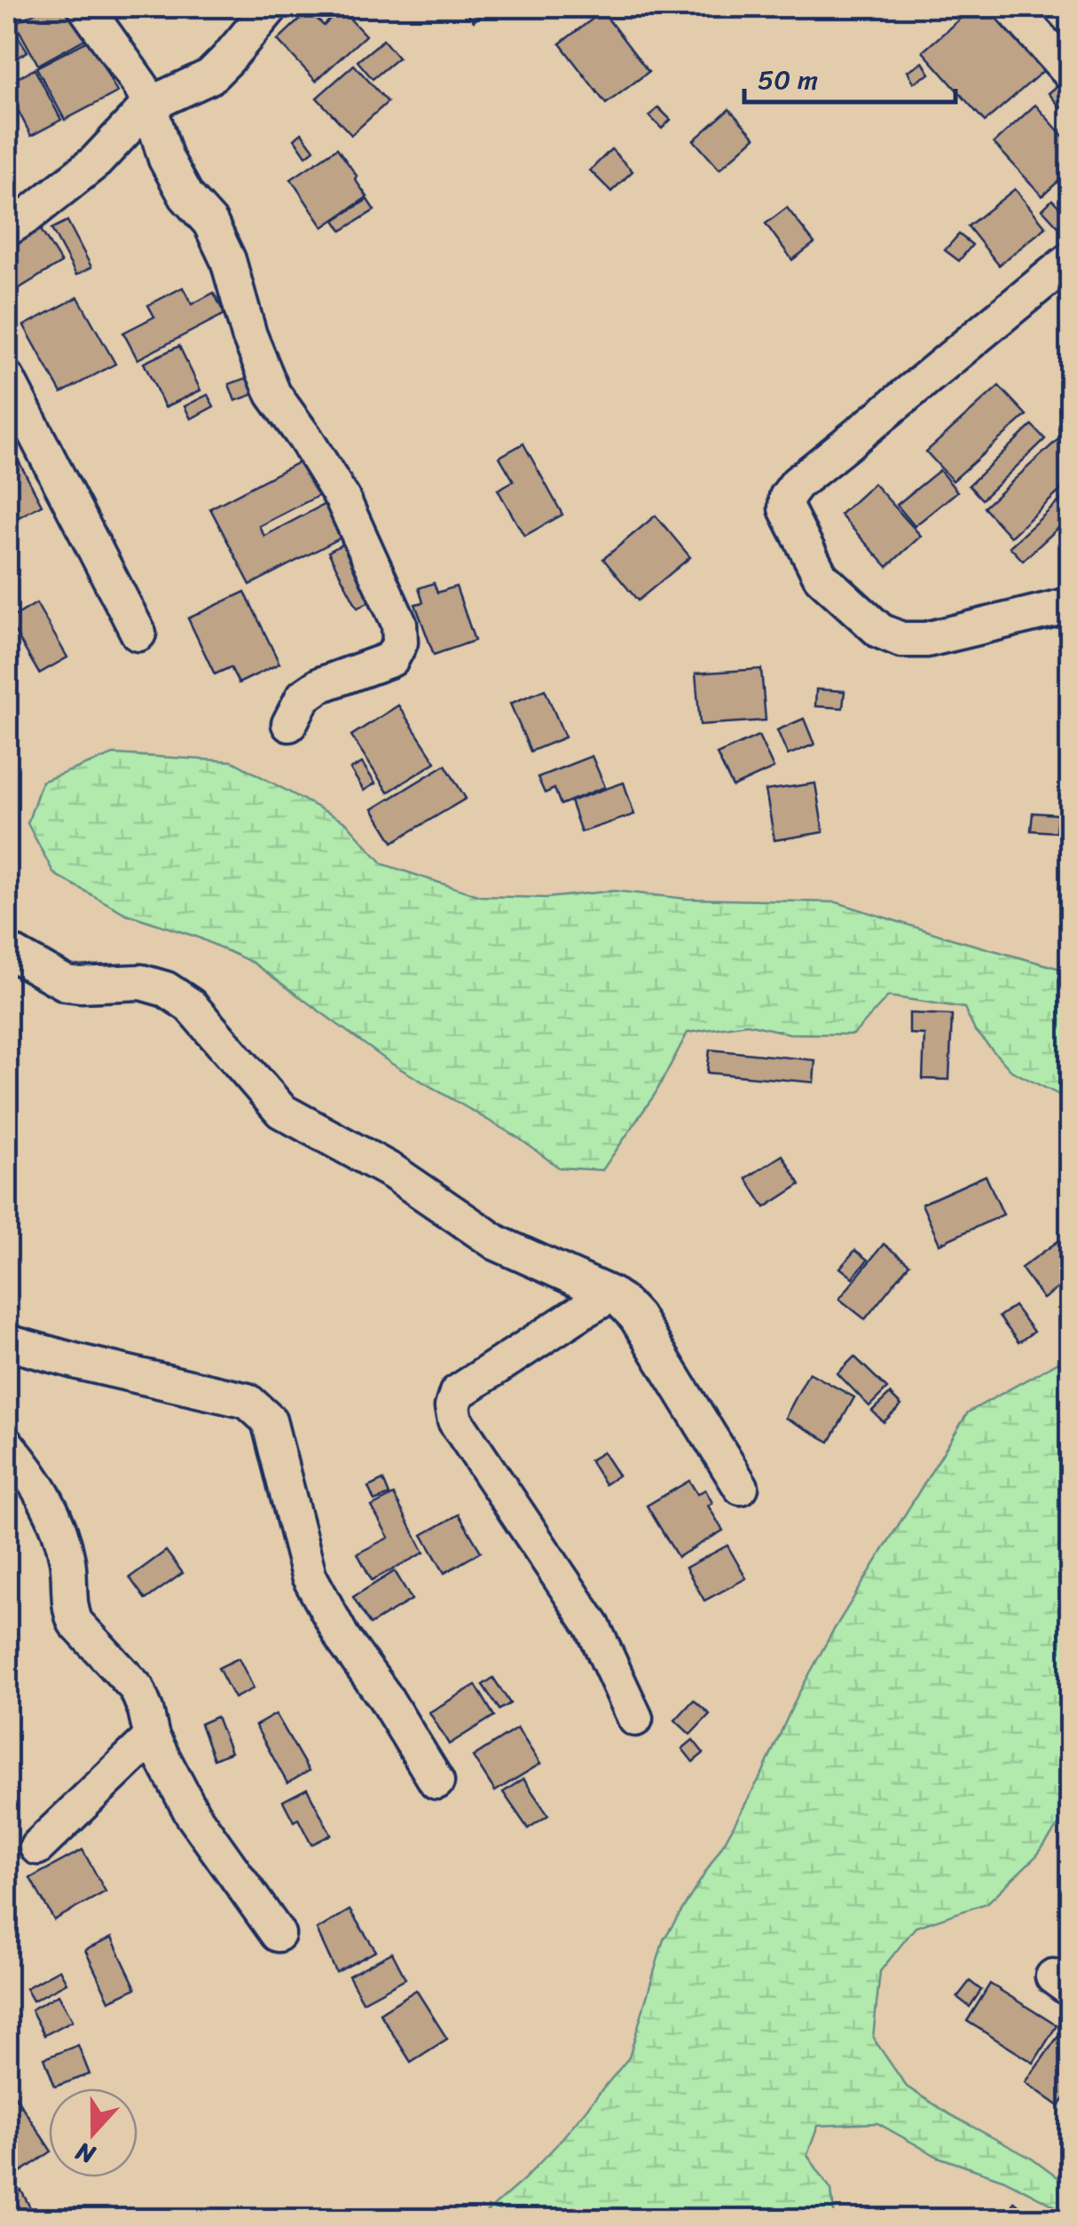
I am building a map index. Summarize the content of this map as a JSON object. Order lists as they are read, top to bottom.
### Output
{
  "scale_bar": "50 m",
  "north": "bottom"
}
